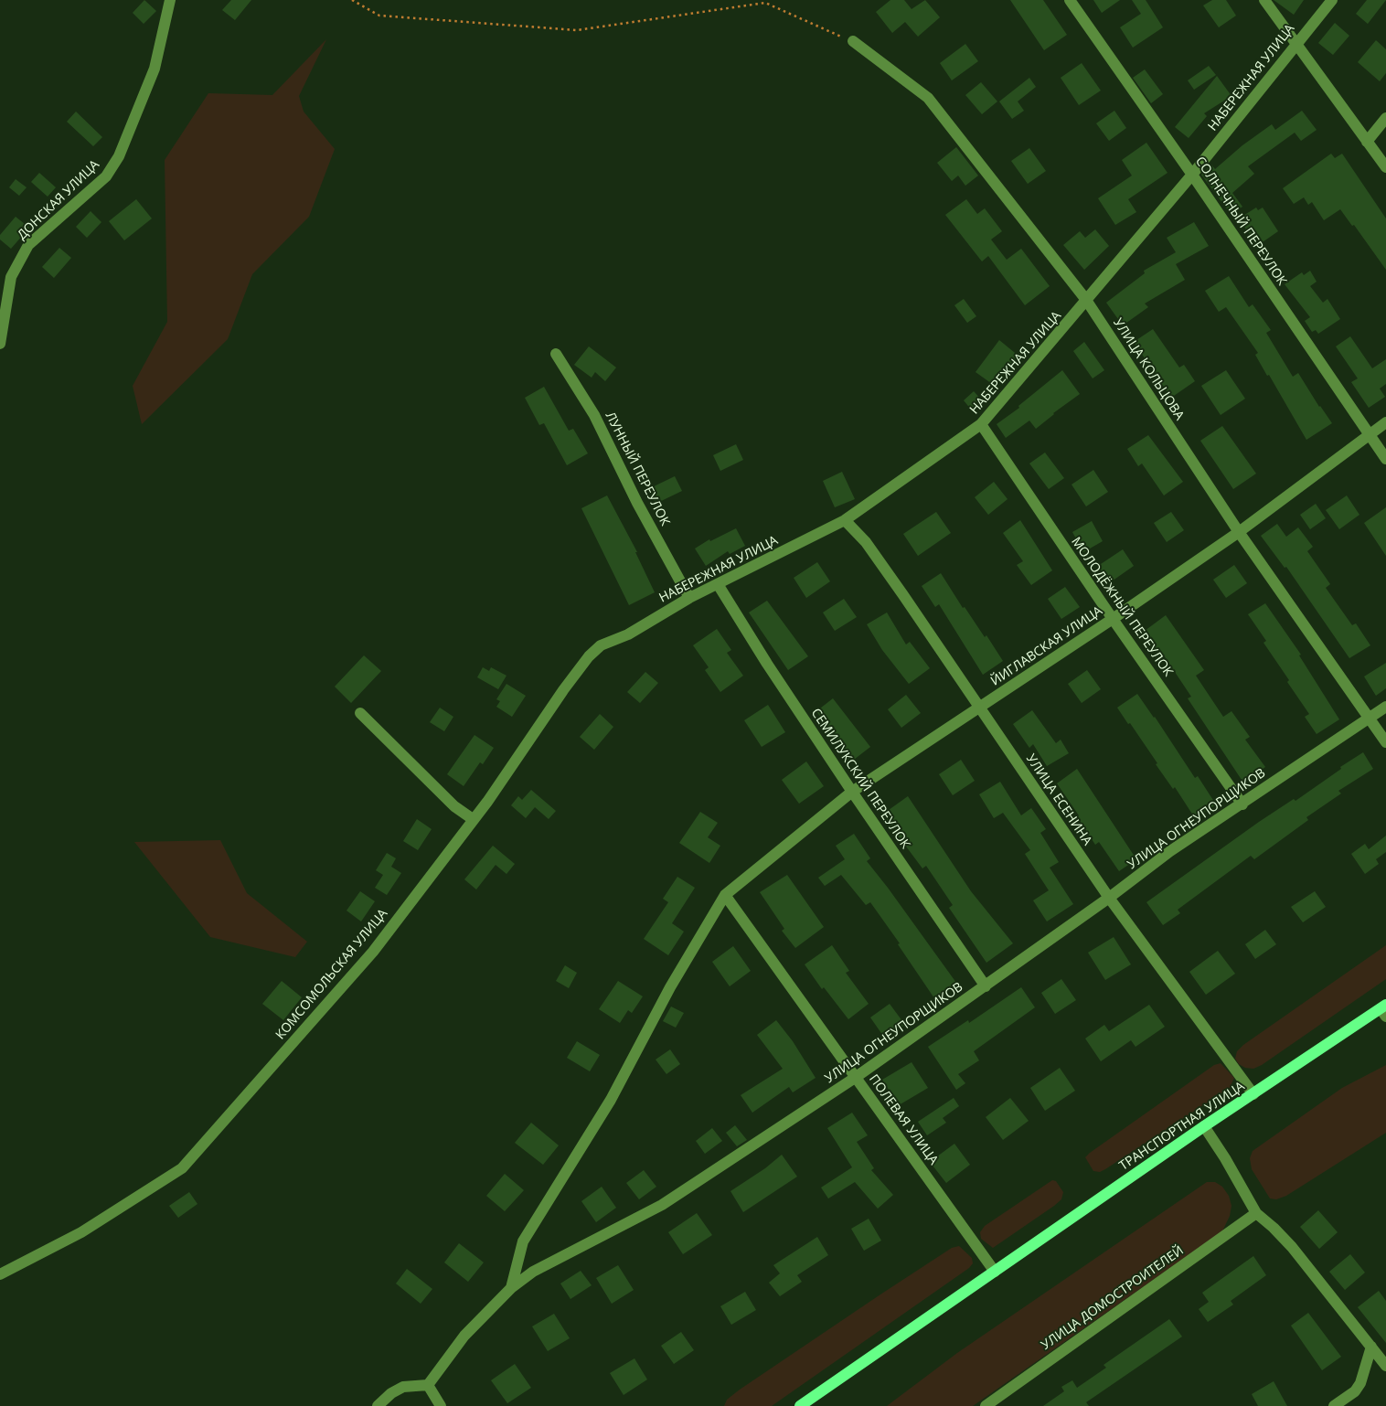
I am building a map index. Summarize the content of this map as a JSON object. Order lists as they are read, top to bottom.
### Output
{
  "streets": {
    "main road": ["ТРАНСПОРТНАЯ УЛИЦА"],
    "street": [
      "НАБЕРЕЖНАЯ УЛИЦА",
      "ДОНСКАЯ УЛИЦА",
      "СОЛНЕЧНЫЙ ПЕРЕУЛОК",
      "УЛИЦА КОЛЬЦОВА",
      "ЛУННЫЙ ПЕРЕУЛОК",
      "МОЛОДЁЖНЫЙ ПЕРЕУЛОК",
      "ЙИГЛАВСКАЯ УЛИЦА",
      "СЕМИЛУКСКИЙ ПЕРЕУЛОК",
      "УЛИЦА ЕСЕНИНА",
      "УЛИЦА ОГНЕУПОРЩИКОВ",
      "КОМСОМОЛЬСКАЯ УЛИЦА",
      "ПОЛЕВАЯ УЛИЦА",
      "УЛИЦА ДОМОСТРОИТЕЛЕЙ"
    ]
  },
  "crossings": [
    ["НАБЕРЕЖНАЯ УЛИЦА", "СОЛНЕЧНЫЙ ПЕРЕУЛОК"],
    ["НАБЕРЕЖНАЯ УЛИЦА", "УЛИЦА КОЛЬЦОВА"],
    ["НАБЕРЕЖНАЯ УЛИЦА", "ЛУННЫЙ ПЕРЕУЛОК"],
    ["НАБЕРЕЖНАЯ УЛИЦА", "МОЛОДЁЖНЫЙ ПЕРЕУЛОК"],
    ["НАБЕРЕЖНАЯ УЛИЦА", "СЕМИЛУКСКИЙ ПЕРЕУЛОК"],
    ["НАБЕРЕЖНАЯ УЛИЦА", "УЛИЦА ЕСЕНИНА"],
    ["НАБЕРЕЖНАЯ УЛИЦА", "КОМСОМОЛЬСКАЯ УЛИЦА"],
    ["СОЛНЕЧНЫЙ ПЕРЕУЛОК", "ЙИГЛАВСКАЯ УЛИЦА"],
    ["УЛИЦА КОЛЬЦОВА", "ЙИГЛАВСКАЯ УЛИЦА"],
    ["УЛИЦА КОЛЬЦОВА", "УЛИЦА ОГНЕУПОРЩИКОВ"],
    ["МОЛОДЁЖНЫЙ ПЕРЕУЛОК", "ЙИГЛАВСКАЯ УЛИЦА"],
    ["МОЛОДЁЖНЫЙ ПЕРЕУЛОК", "УЛИЦА ОГНЕУПОРЩИКОВ"],
    ["ЙИГЛАВСКАЯ УЛИЦА", "СЕМИЛУКСКИЙ ПЕРЕУЛОК"],
    ["ЙИГЛАВСКАЯ УЛИЦА", "УЛИЦА ЕСЕНИНА"],
    ["ЙИГЛАВСКАЯ УЛИЦА", "ПОЛЕВАЯ УЛИЦА"],
    ["СЕМИЛУКСКИЙ ПЕРЕУЛОК", "УЛИЦА ОГНЕУПОРЩИКОВ"],
    ["УЛИЦА ЕСЕНИНА", "УЛИЦА ОГНЕУПОРЩИКОВ"],
    ["УЛИЦА ЕСЕНИНА", "ТРАНСПОРТНАЯ УЛИЦА"],
    ["УЛИЦА ОГНЕУПОРЩИКОВ", "ПОЛЕВАЯ УЛИЦА"],
    ["ПОЛЕВАЯ УЛИЦА", "ТРАНСПОРТНАЯ УЛИЦА"]
  ]
}
